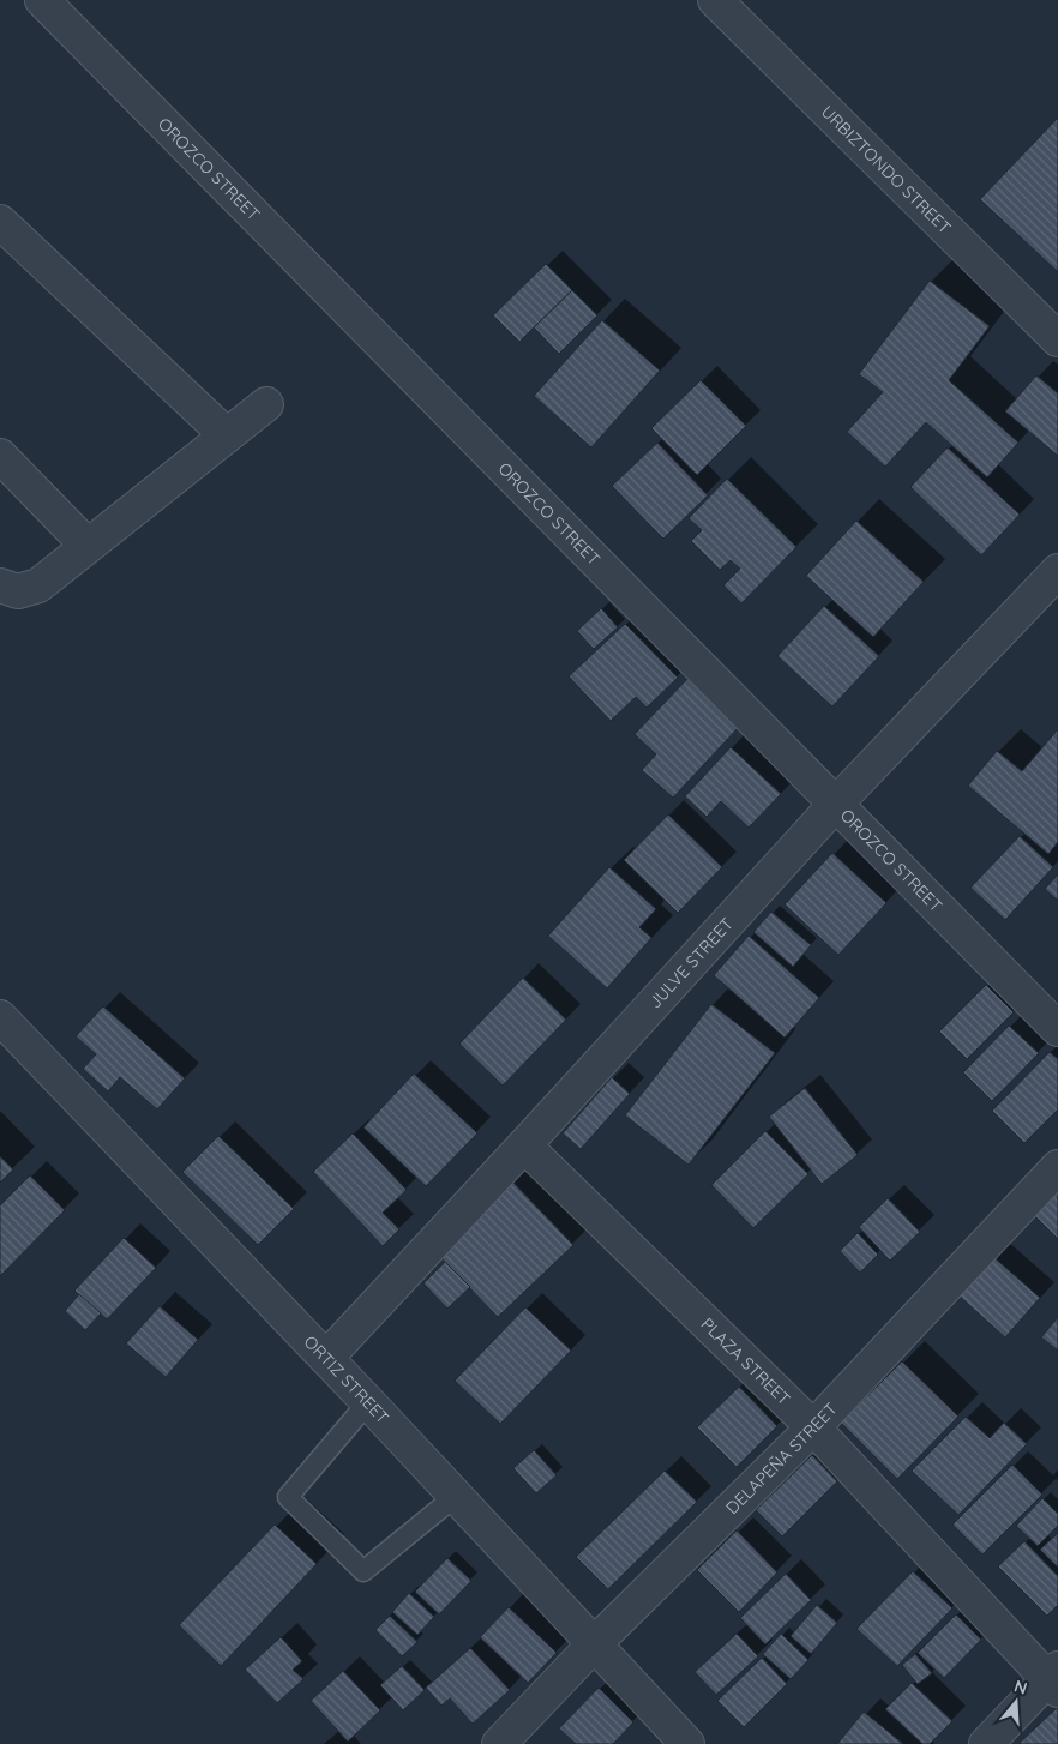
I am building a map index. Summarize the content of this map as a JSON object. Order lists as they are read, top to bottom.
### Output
{
  "streets": {
    "street": [
      "OROZCO STREET",
      "URBIZTONDO STREET",
      "JULVE STREET",
      "PLAZA STREET",
      "ORTIZ STREET",
      "DELAPEÑA STREET"
    ]
  },
  "crossings": [
    ["OROZCO STREET", "JULVE STREET"],
    ["JULVE STREET", "PLAZA STREET"],
    ["JULVE STREET", "ORTIZ STREET"],
    ["PLAZA STREET", "DELAPEÑA STREET"],
    ["ORTIZ STREET", "DELAPEÑA STREET"]
  ],
  "north": "top"
}
